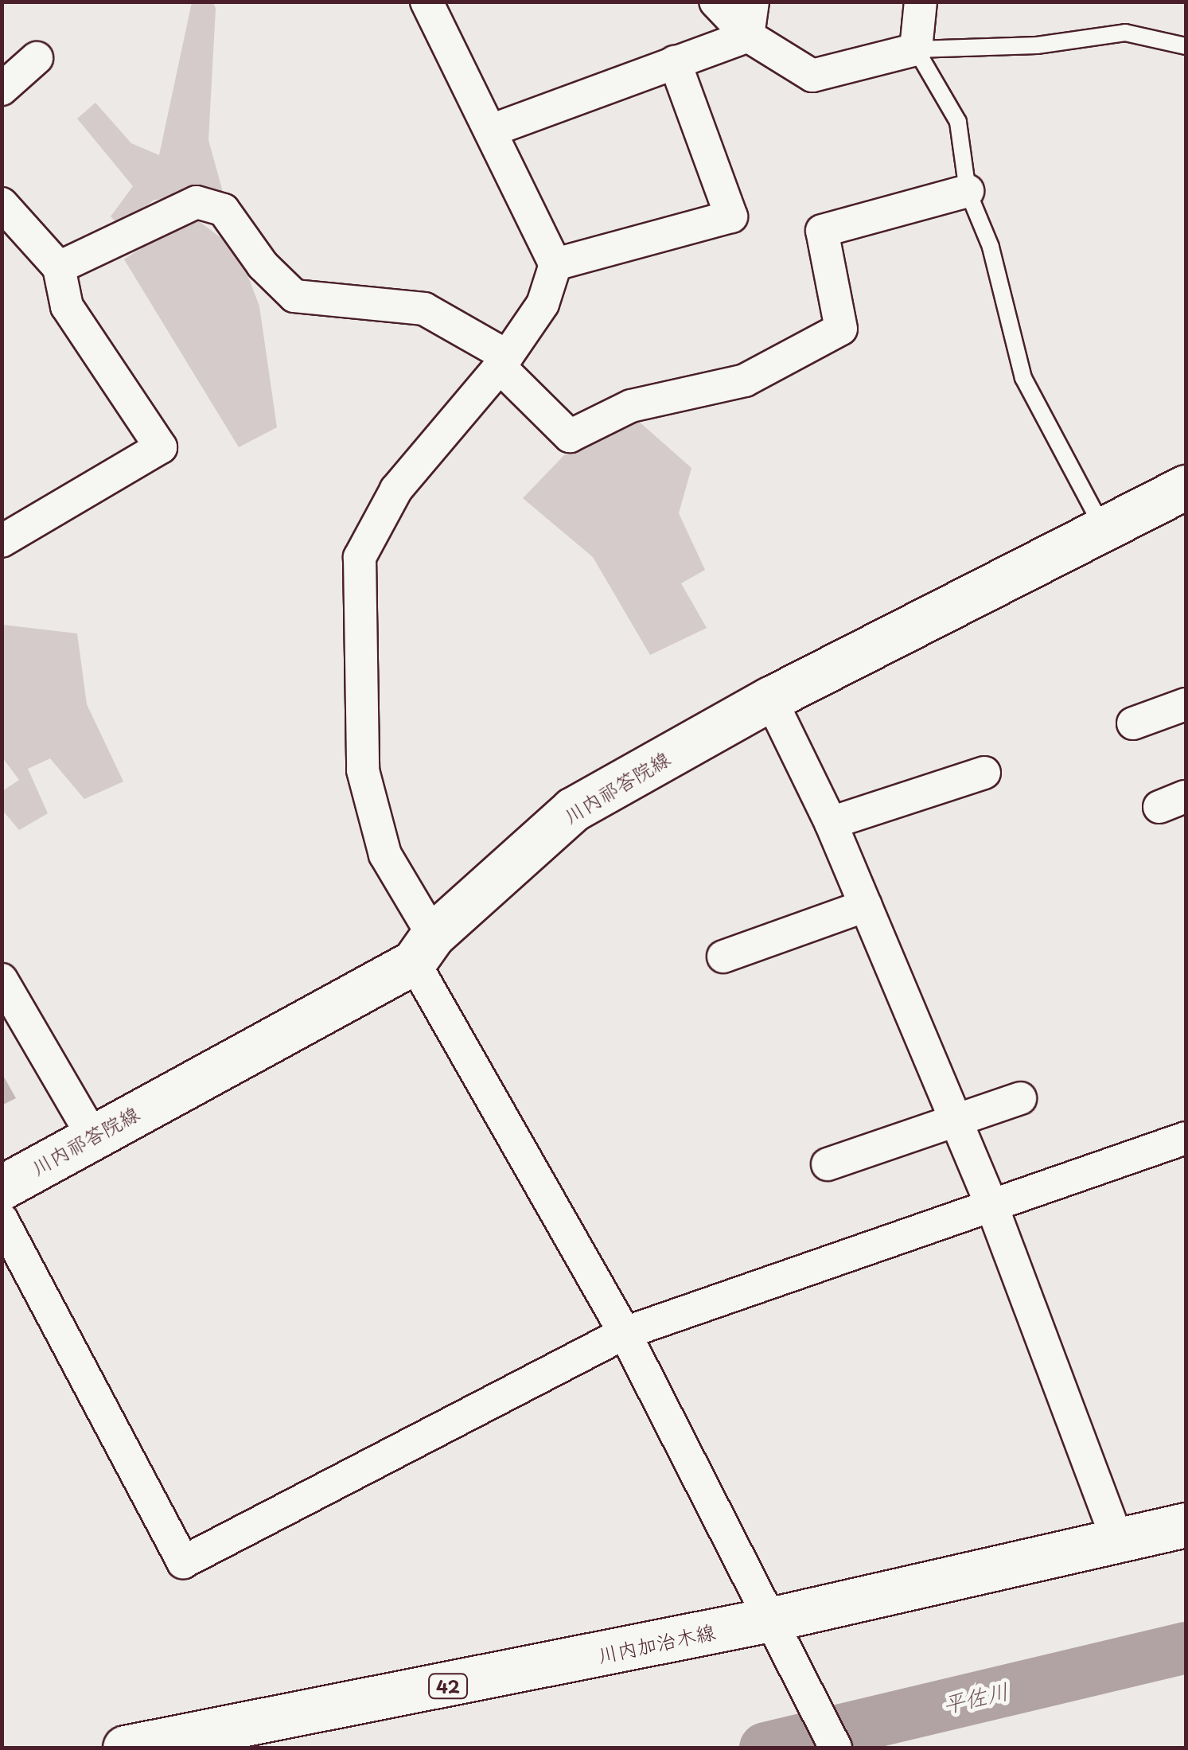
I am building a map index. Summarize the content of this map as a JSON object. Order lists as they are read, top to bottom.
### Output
{
  "streets": {
    "main road": ["川内祁答院線", "川内加治木線", "42"]
  },
  "water": ["平佐川"]
}
